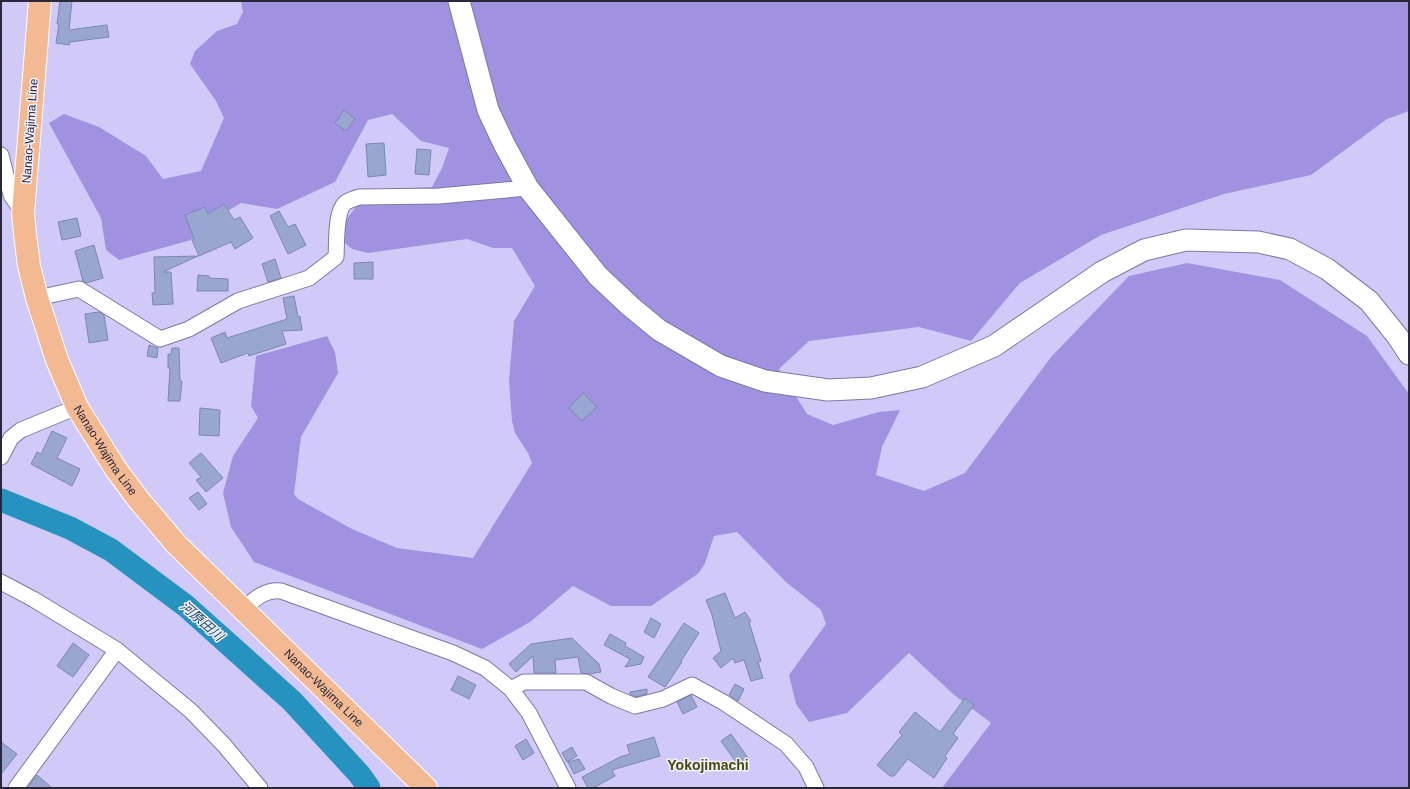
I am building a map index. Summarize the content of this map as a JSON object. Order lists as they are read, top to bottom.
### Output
{
  "streets": {
    "main road": ["Nanao-Wajima Line"]
  },
  "districts": ["Yokojimachi"],
  "water": ["河原田川"]
}
